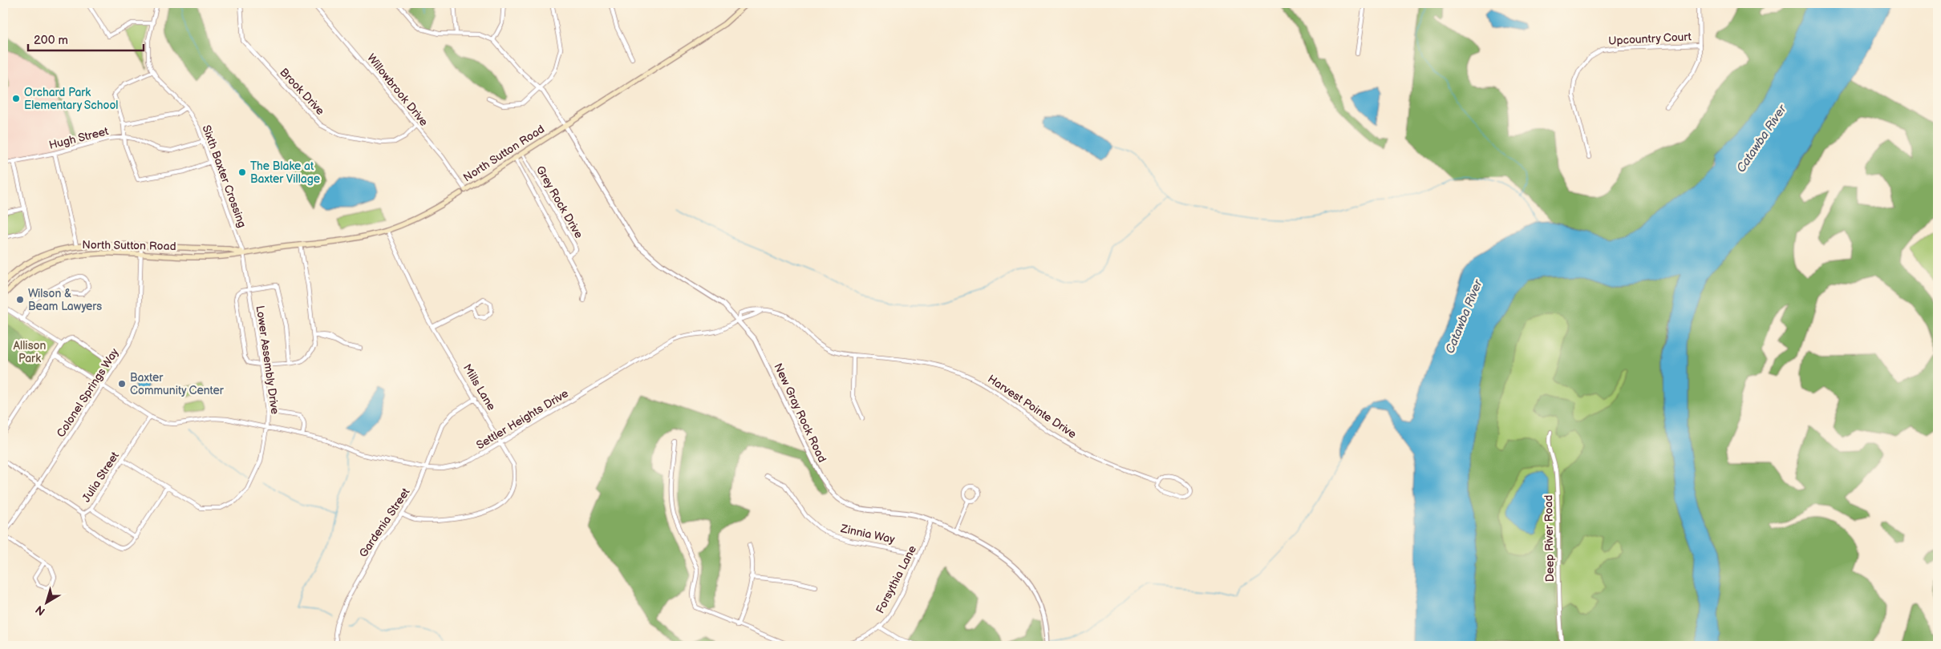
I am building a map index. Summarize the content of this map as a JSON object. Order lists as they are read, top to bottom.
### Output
{
  "streets": {
    "main road": ["North Sutton Road"],
    "street": [
      "Upcountry Court",
      "Willowbrook Drive",
      "Brook Drive",
      "Hugh Street",
      "Sixth Baxter Crossing",
      "Grey Rock Drive",
      "Lower Assembly Drive",
      "Mills Lane",
      "Colonel Springs Way",
      "Harvest Pointe Drive",
      "New Gray Rock Road",
      "Settler Heights Drive",
      "Julia Street",
      "Gardenia Street",
      "Zinnia Way",
      "Deep River Road",
      "Forsythia Lane"
    ]
  },
  "crossings": [
    ["Willowbrook Drive", "Brook Drive"],
    ["Willowbrook Drive", "North Sutton Road"],
    ["Hugh Street", "Sixth Baxter Crossing"],
    ["North Sutton Road", "Sixth Baxter Crossing"],
    ["North Sutton Road", "Grey Rock Drive"],
    ["North Sutton Road", "Lower Assembly Drive"],
    ["North Sutton Road", "Mills Lane"],
    ["North Sutton Road", "Colonel Springs Way"],
    ["North Sutton Road", "New Gray Rock Road"],
    ["Sixth Baxter Crossing", "Lower Assembly Drive"],
    ["Lower Assembly Drive", "Settler Heights Drive"],
    ["Lower Assembly Drive", "Julia Street"],
    ["Mills Lane", "Settler Heights Drive"],
    ["Mills Lane", "Gardenia Street"],
    ["Harvest Pointe Drive", "New Gray Rock Road"],
    ["Harvest Pointe Drive", "Settler Heights Drive"],
    ["New Gray Rock Road", "Settler Heights Drive"],
    ["New Gray Rock Road", "Forsythia Lane"],
    ["Settler Heights Drive", "Gardenia Street"],
    ["Zinnia Way", "Forsythia Lane"]
  ],
  "water": ["Catawba River"],
  "parks": ["Allison Park"],
  "places": [
    "Orchard Park Elementary School",
    "The Blake at Baxter Village",
    "Wilson & Beam Lawyers",
    "Baxter Community Center"
  ],
  "scale_bar": "200 m",
  "north": "bottom left"
}
